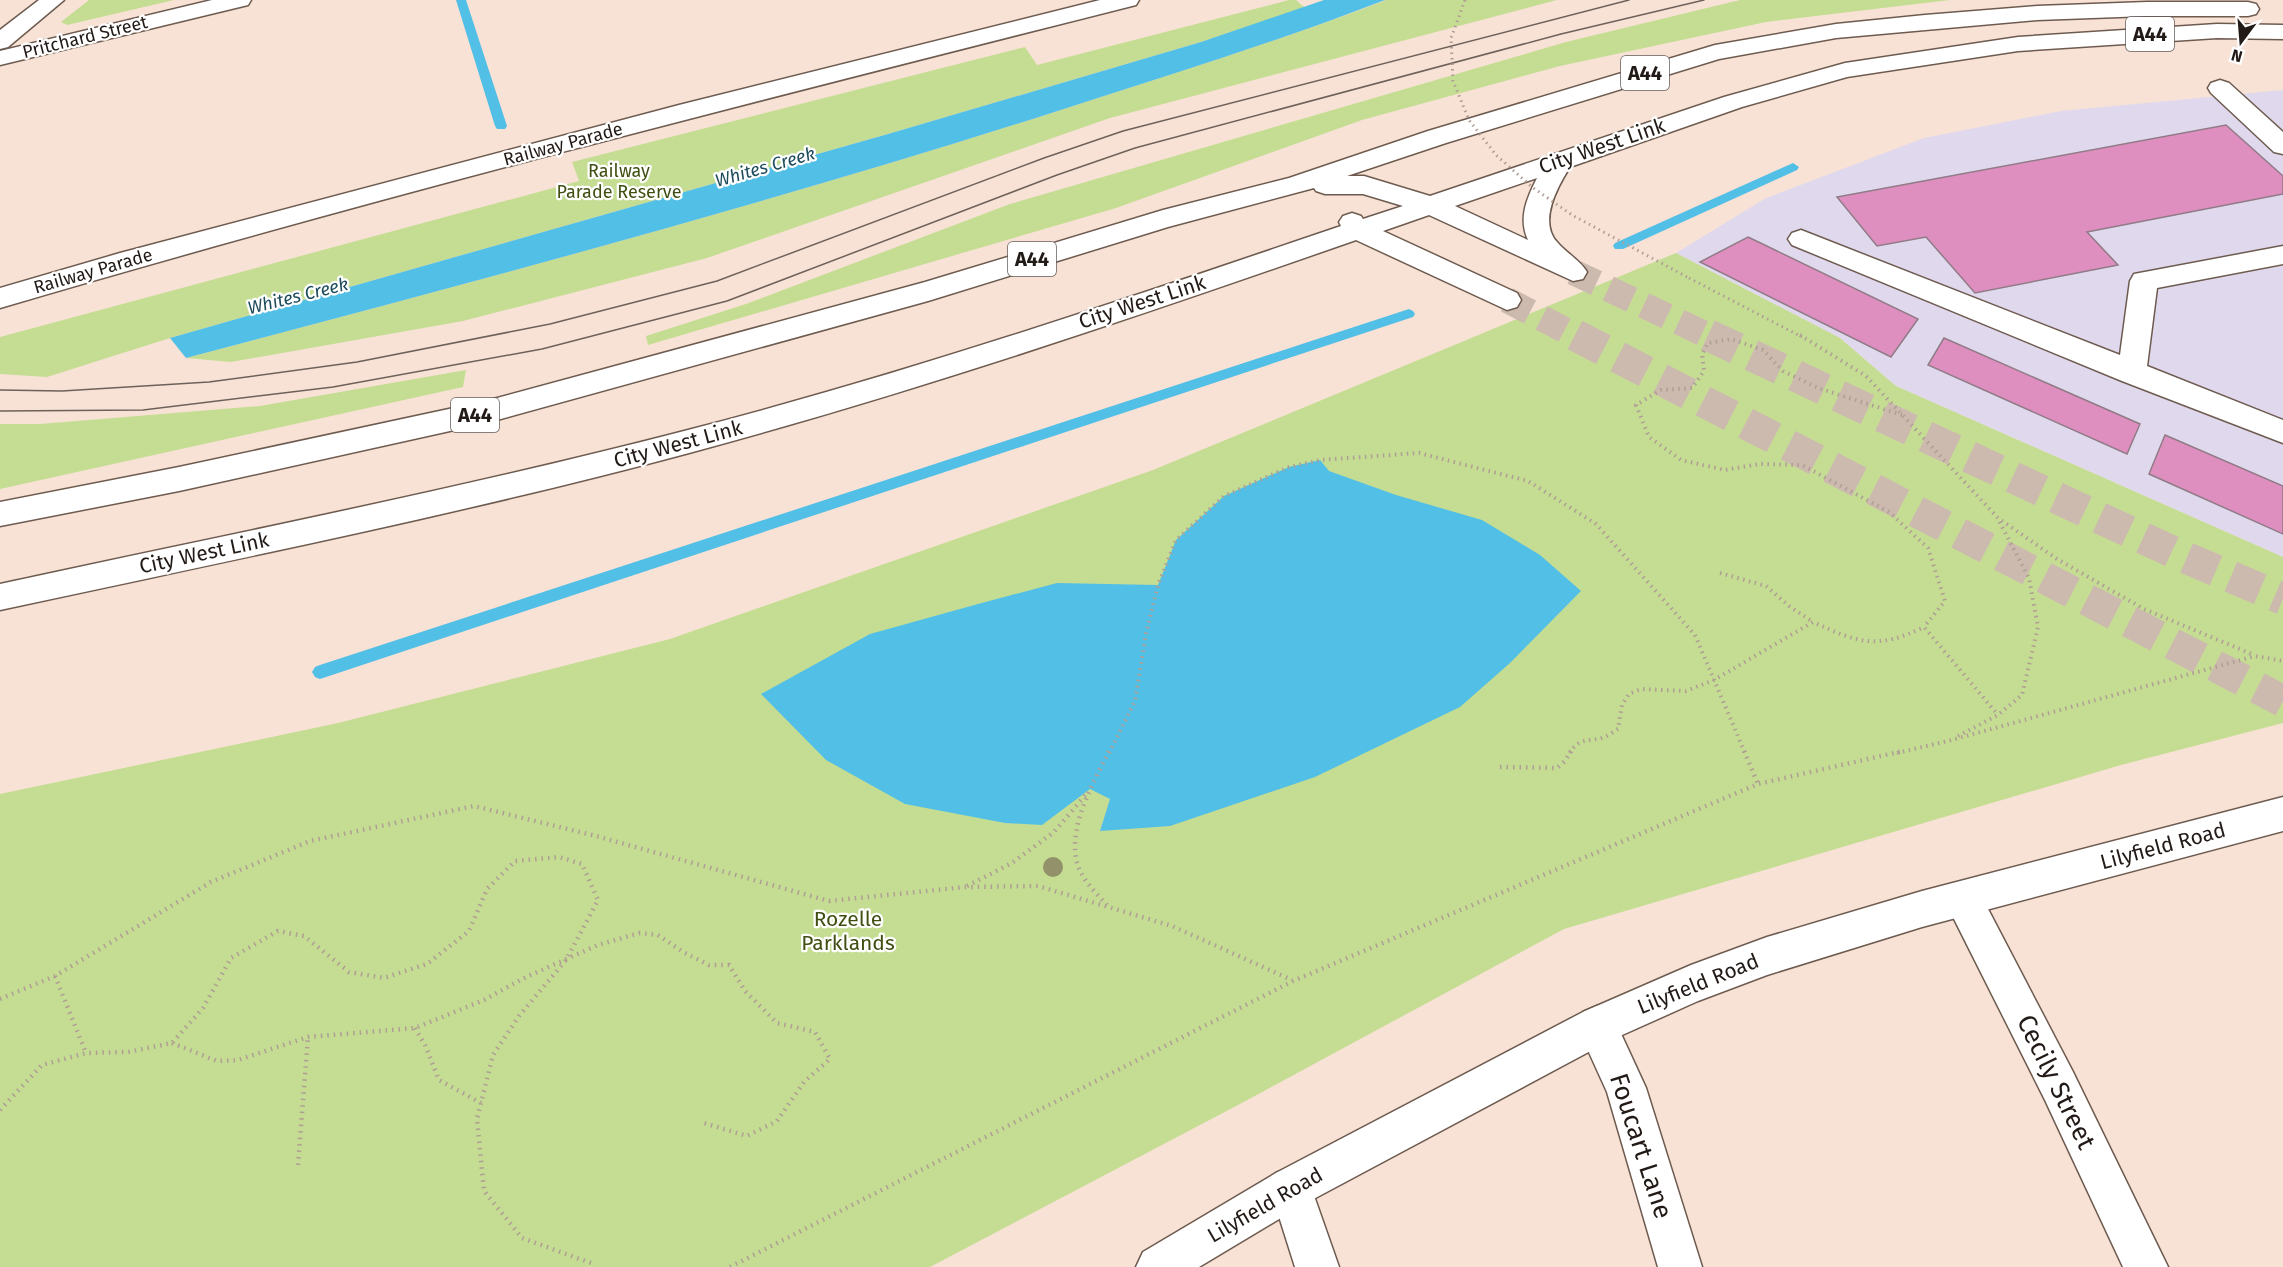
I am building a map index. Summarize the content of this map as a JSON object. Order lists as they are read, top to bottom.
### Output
{
  "streets": {
    "main road": [
      "A44",
      "Pritchard Street",
      "Railway Parade",
      "City West Link",
      "Lilyfield Road",
      "Cecily Street",
      "Foucart Lane"
    ]
  },
  "crossings": [
    ["Lilyfield Road", "Cecily Street"],
    ["Lilyfield Road", "Foucart Lane"]
  ],
  "water": ["Whites Creek"],
  "parks": ["Railway Parade Reserve", "Rozelle Parklands"],
  "north": "bottom"
}
